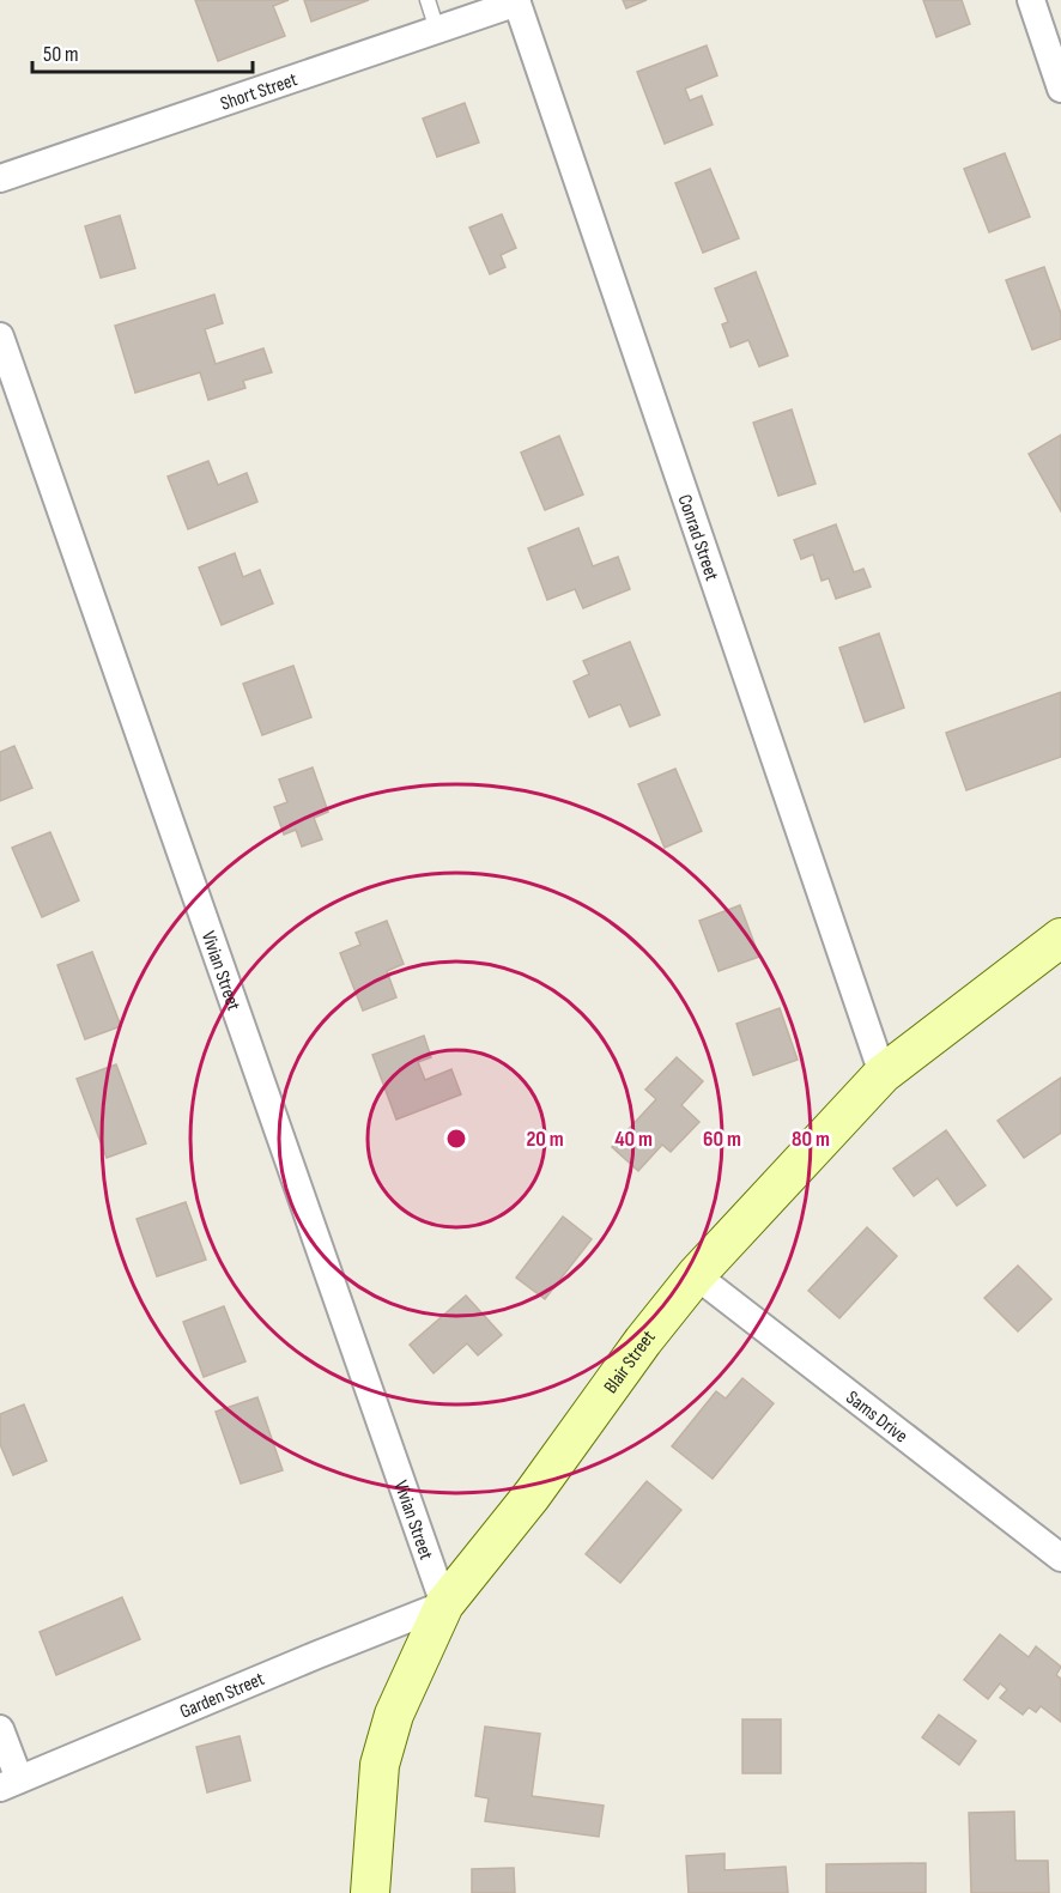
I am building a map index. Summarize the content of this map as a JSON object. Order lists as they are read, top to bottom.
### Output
{
  "streets": {
    "street": [
      "Short Street",
      "Conrad Street",
      "Vivian Street",
      "Blair Street",
      "Sams Drive",
      "Garden Street"
    ]
  },
  "crossings": [
    ["Short Street", "Conrad Street"],
    ["Conrad Street", "Blair Street"],
    ["Vivian Street", "Blair Street"],
    ["Vivian Street", "Garden Street"],
    ["Blair Street", "Sams Drive"],
    ["Blair Street", "Garden Street"]
  ],
  "scale_bar": "50 m",
  "rings": [
    "20 m",
    "40 m",
    "60 m",
    "80 m"
  ]
}
